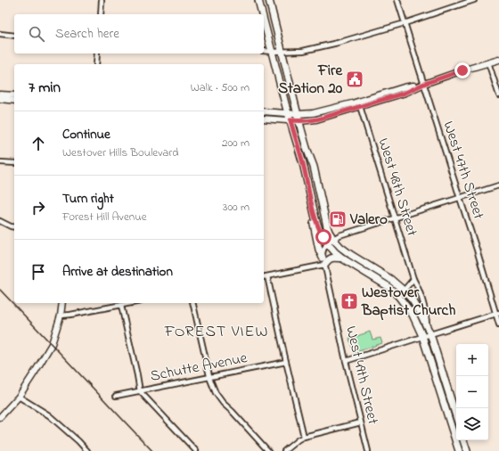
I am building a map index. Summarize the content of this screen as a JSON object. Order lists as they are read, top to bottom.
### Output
{
  "streets": {
    "street": [
      "West 47th Street",
      "West 48th Street",
      "Schutte Avenue",
      "West 49th Street"
    ]
  },
  "districts": ["FOREST VIEW"],
  "places": {
    "public building": ["Fire Station 20"],
    "fuel station": ["Valero"],
    "church": ["Westover Baptist Church"]
  },
  "page": {
    "search": "Search here",
    "heading": ["7 min", "Walk · 500 m"],
    "list": [
      ["Continue", "Westover Hills Boulevard", "200 m"],
      ["Turn right", "Forest Hill Avenue", "300 m"],
      "Arrive at destination"
    ],
    "map_buttons": ["+", "−"]
  }
}
